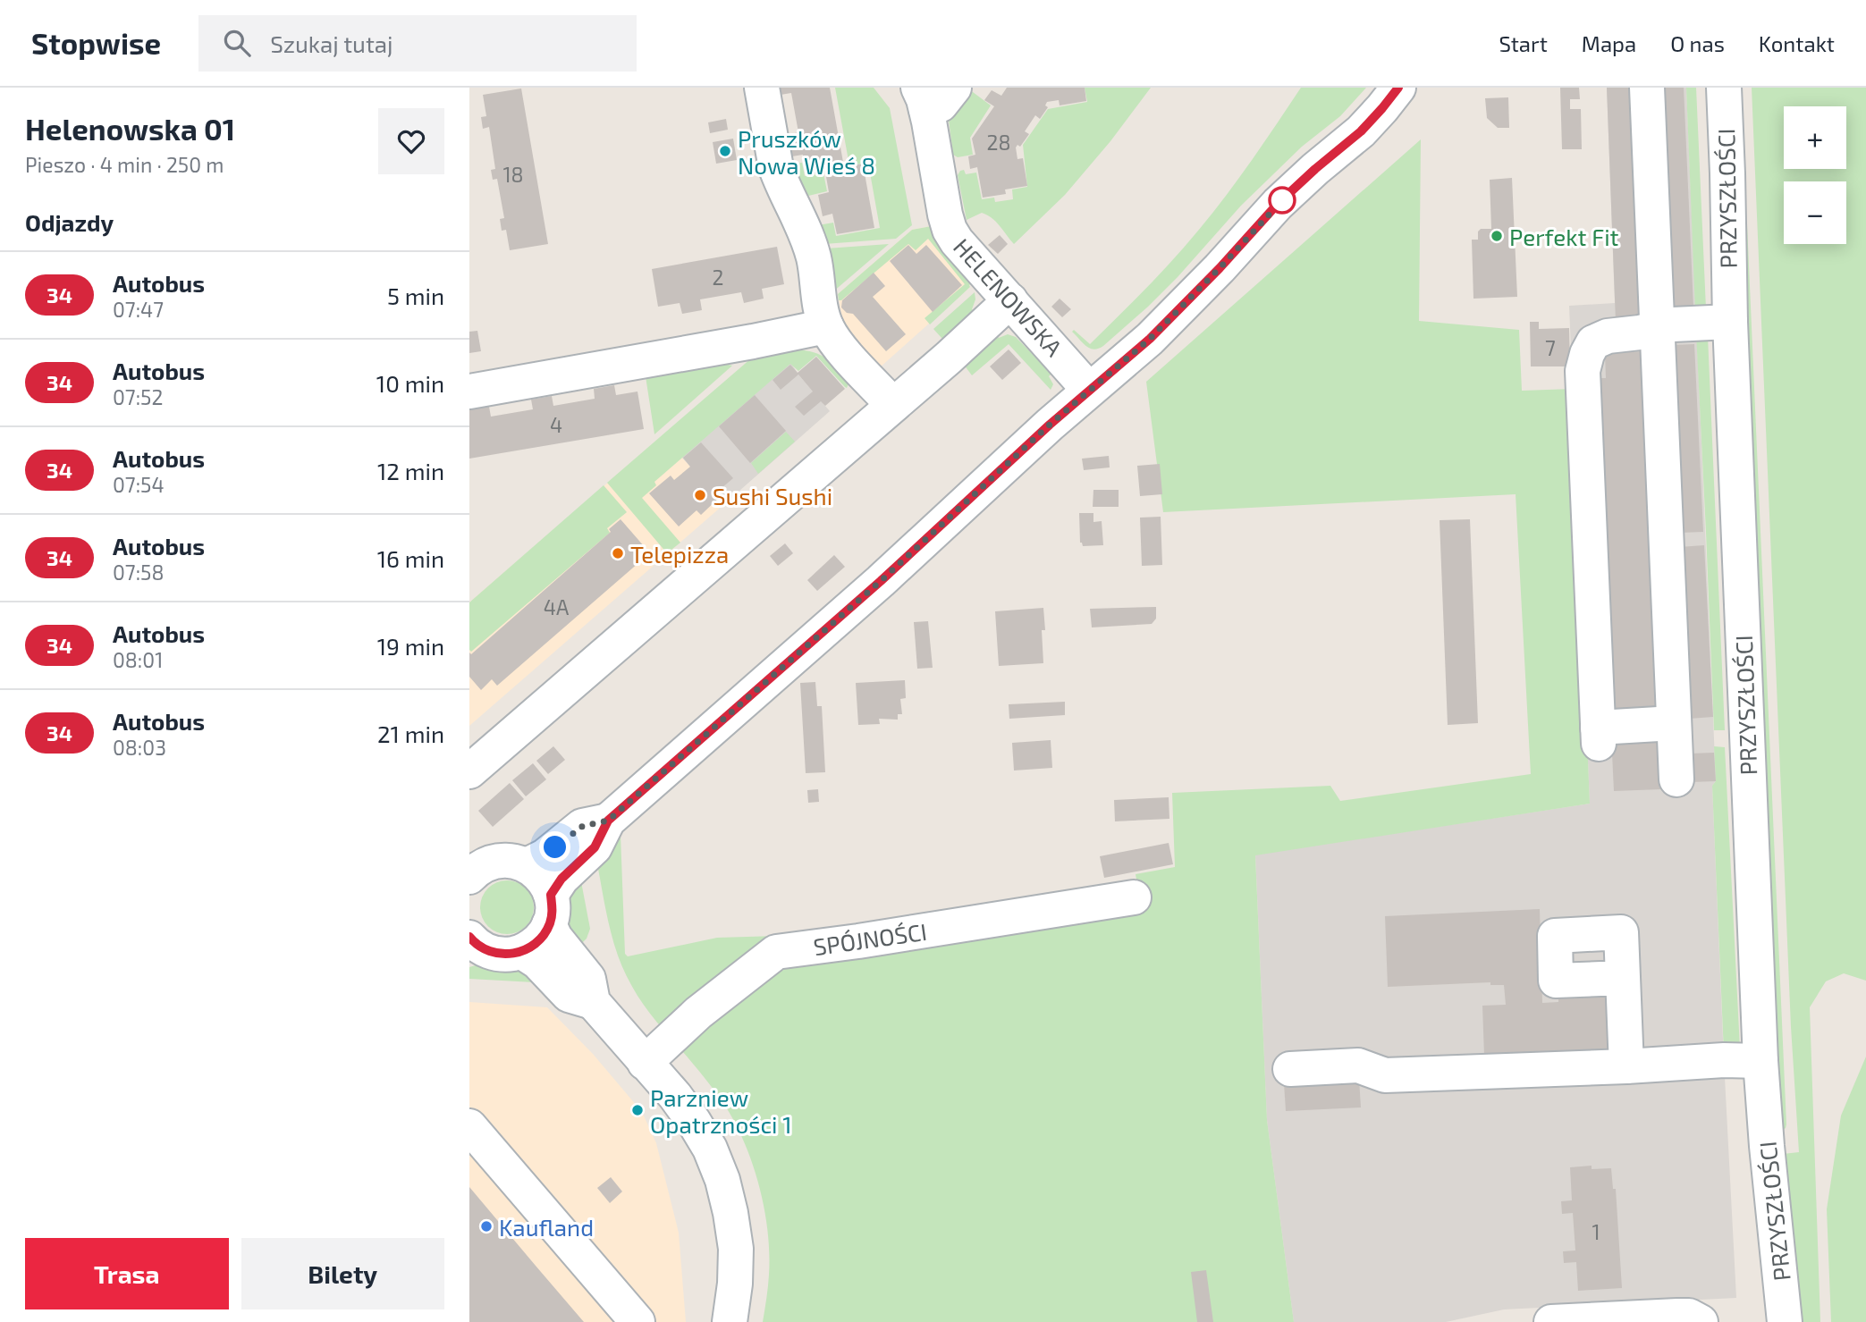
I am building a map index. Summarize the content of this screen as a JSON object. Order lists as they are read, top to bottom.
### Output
{
  "streets": {
    "street": ["PRZYSZŁOŚCI", "HELENOWSKA", "SPÓJNOŚCI"]
  },
  "places": [
    "Pruszków Nowa Wieś 8",
    "Perfekt Fit",
    "Sushi Sushi",
    "Telepizza",
    "Parzniew Opatrzności 1",
    "Kaufland"
  ],
  "lines": ["bus line 34"],
  "house_numbers": [
    "28",
    "18",
    "2",
    "7",
    "4",
    "4A",
    "1"
  ],
  "page": {
    "header": "Stopwise",
    "search": "Szukaj tutaj",
    "nav": [
      "Start",
      "Mapa",
      "O nas",
      "Kontakt"
    ],
    "heading": [
      ["Helenowska 01", "Pieszo · 4 min · 250 m"],
      "Odjazdy"
    ],
    "map_buttons": ["+", "−"],
    "list": [
      {
        "mark": "34",
        "name": "Autobus",
        "note": "07:47",
        "value": "5 min"
      },
      {
        "mark": "34",
        "name": "Autobus",
        "note": "07:52",
        "value": "10 min"
      },
      {
        "mark": "34",
        "name": "Autobus",
        "note": "07:54",
        "value": "12 min"
      },
      {
        "mark": "34",
        "name": "Autobus",
        "note": "07:58",
        "value": "16 min"
      },
      {
        "mark": "34",
        "name": "Autobus",
        "note": "08:01",
        "value": "19 min"
      },
      {
        "mark": "34",
        "name": "Autobus",
        "note": "08:03",
        "value": "21 min"
      }
    ],
    "buttons": ["Trasa", "Bilety"]
  }
}
